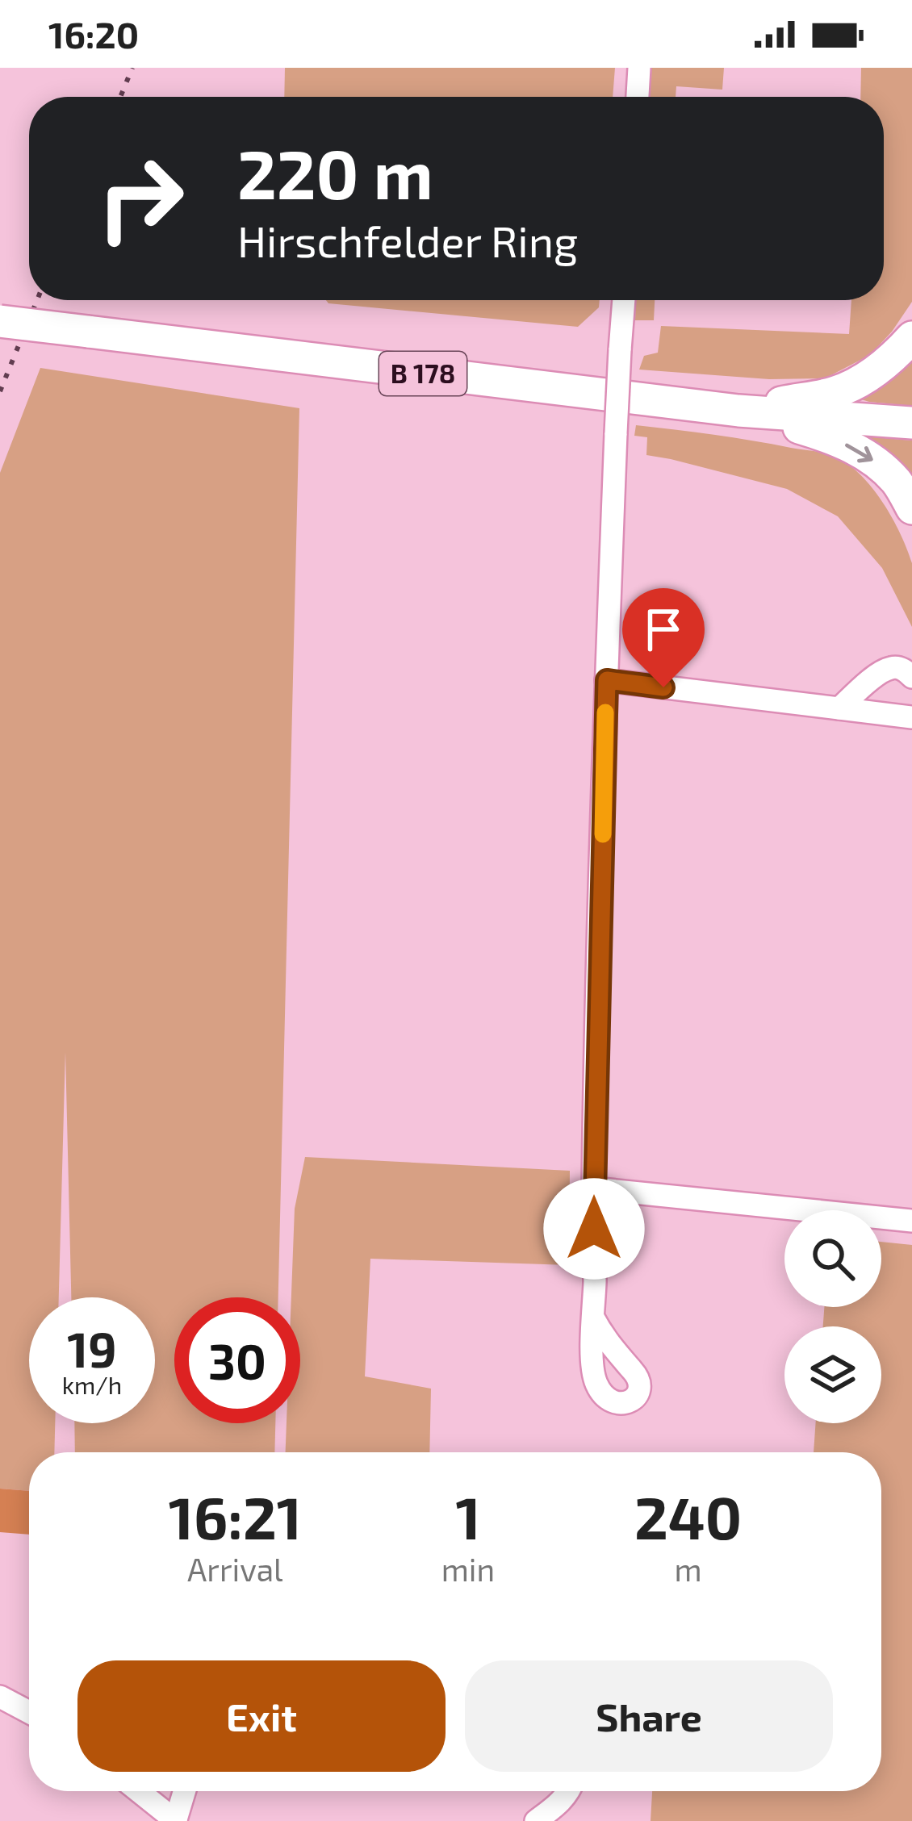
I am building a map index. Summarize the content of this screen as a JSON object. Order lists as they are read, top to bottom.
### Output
{
  "streets": {
    "highway": ["B 178"]
  },
  "page": {
    "status": "16:20",
    "turn": ["220 m", "Hirschfelder Ring"],
    "speed": "19 km/h",
    "limit": "30",
    "eta": [
      "16:21",
      "Arrival",
      "1",
      "min",
      "240",
      "m"
    ],
    "buttons": ["Exit", "Share"]
  }
}
